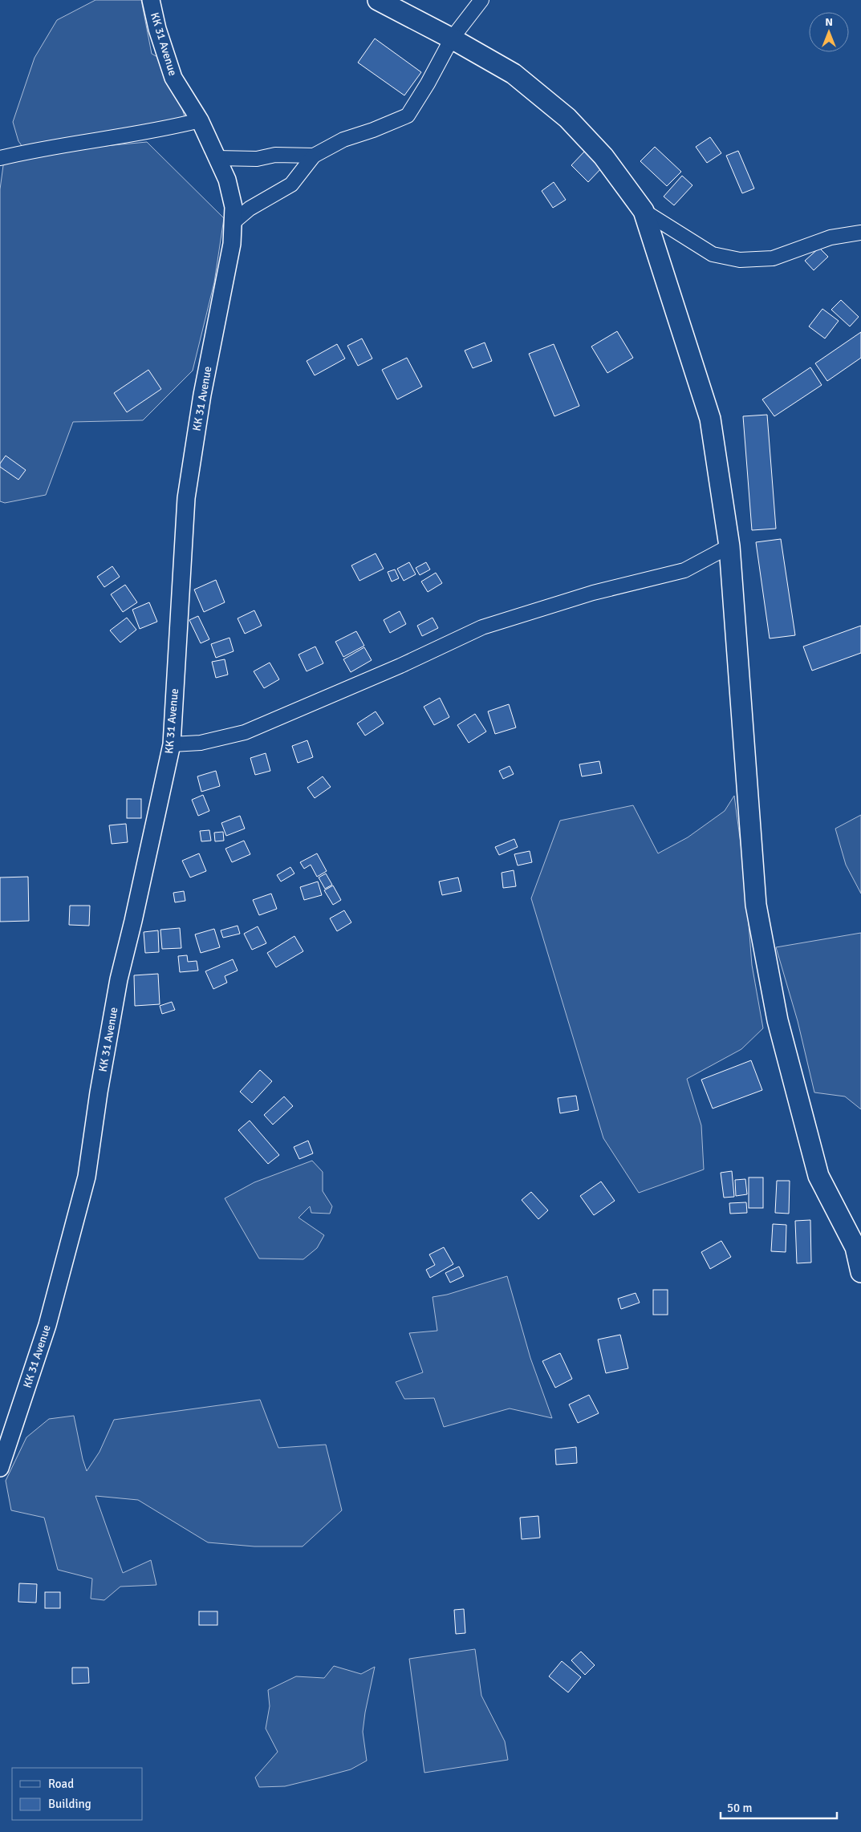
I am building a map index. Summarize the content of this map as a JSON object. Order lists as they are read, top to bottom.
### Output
{
  "streets": {
    "street": ["KK 31 Avenue"]
  },
  "legend": ["Road", "Building"],
  "scale_bar": "50 m",
  "north": "top"
}
